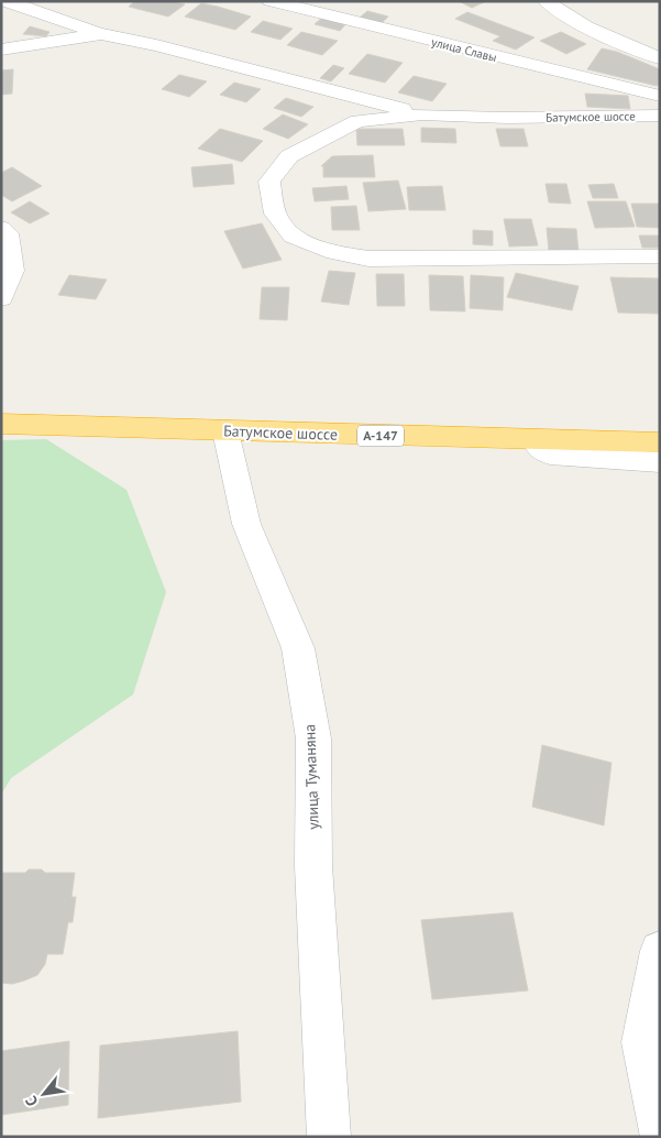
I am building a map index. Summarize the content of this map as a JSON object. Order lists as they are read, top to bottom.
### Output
{
  "streets": {
    "highway": ["Батумское шоссе", "А-147"],
    "street": ["улица Славы", "улица Туманяна"]
  },
  "crossings": [
    ["Батумское шоссе", "улица Туманяна"]
  ],
  "north": "bottom left"
}
